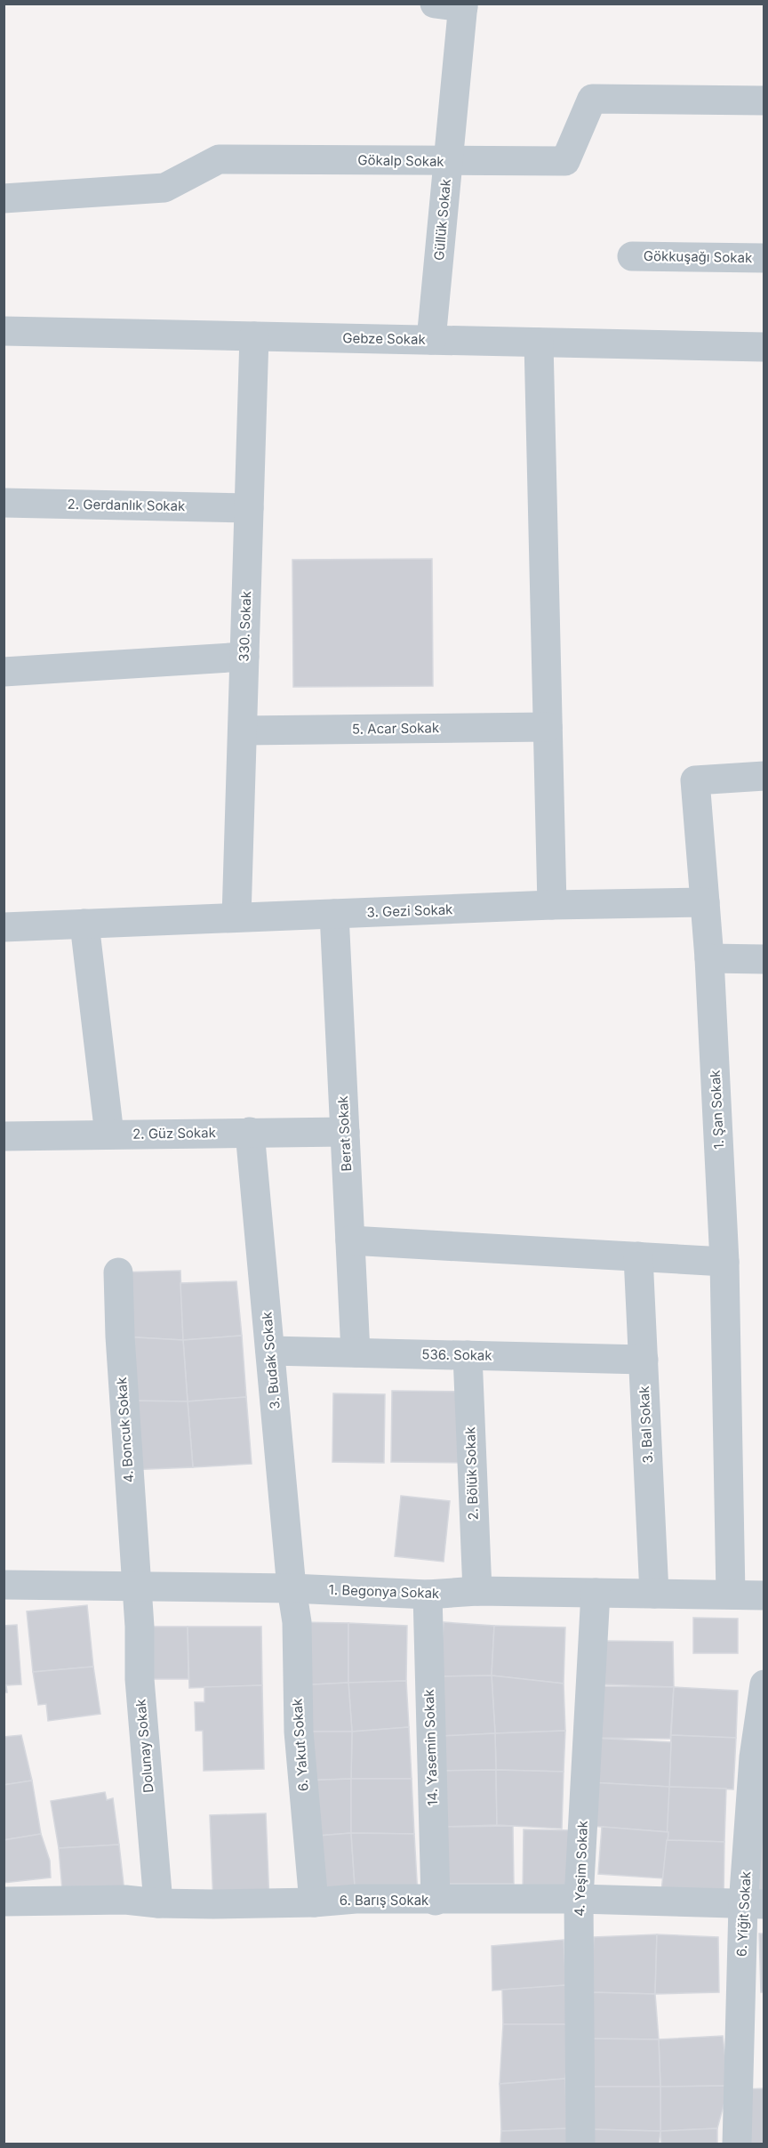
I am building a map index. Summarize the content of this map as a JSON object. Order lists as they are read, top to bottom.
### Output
{
  "streets": {
    "street": [
      "Gökalp Sokak",
      "Güllük Sokak",
      "Gökkuşağı Sokak",
      "Gebze Sokak",
      "2. Gerdanlık Sokak",
      "330. Sokak",
      "5. Acar Sokak",
      "3. Gezi Sokak",
      "1. Şan Sokak",
      "2. Güz Sokak",
      "Berat Sokak",
      "536. Sokak",
      "3. Budak Sokak",
      "3. Bal Sokak",
      "4. Boncuk Sokak",
      "2. Bölük Sokak",
      "1. Begonya Sokak",
      "6. Yakut Sokak",
      "Dolunay Sokak",
      "14. Yasemin Sokak",
      "4. Yeşim Sokak",
      "6. Barış Sokak",
      "6. Yiğit Sokak"
    ]
  },
  "crossings": [
    ["Gökalp Sokak", "Güllük Sokak"],
    ["Güllük Sokak", "Gebze Sokak"],
    ["Gebze Sokak", "330. Sokak"],
    ["2. Gerdanlık Sokak", "330. Sokak"],
    ["330. Sokak", "5. Acar Sokak"],
    ["330. Sokak", "3. Gezi Sokak"],
    ["3. Gezi Sokak", "Berat Sokak"],
    ["1. Şan Sokak", "1. Begonya Sokak"],
    ["2. Güz Sokak", "Berat Sokak"],
    ["2. Güz Sokak", "3. Budak Sokak"],
    ["Berat Sokak", "536. Sokak"],
    ["536. Sokak", "3. Budak Sokak"],
    ["536. Sokak", "3. Bal Sokak"],
    ["536. Sokak", "2. Bölük Sokak"],
    ["3. Budak Sokak", "1. Begonya Sokak"],
    ["3. Budak Sokak", "6. Yakut Sokak"],
    ["3. Bal Sokak", "1. Begonya Sokak"],
    ["4. Boncuk Sokak", "1. Begonya Sokak"],
    ["4. Boncuk Sokak", "Dolunay Sokak"],
    ["2. Bölük Sokak", "1. Begonya Sokak"],
    ["1. Begonya Sokak", "6. Yakut Sokak"],
    ["1. Begonya Sokak", "Dolunay Sokak"],
    ["1. Begonya Sokak", "14. Yasemin Sokak"],
    ["1. Begonya Sokak", "4. Yeşim Sokak"],
    ["6. Yakut Sokak", "6. Barış Sokak"],
    ["Dolunay Sokak", "6. Barış Sokak"],
    ["14. Yasemin Sokak", "6. Barış Sokak"],
    ["4. Yeşim Sokak", "6. Barış Sokak"],
    ["6. Barış Sokak", "6. Yiğit Sokak"]
  ]
}
